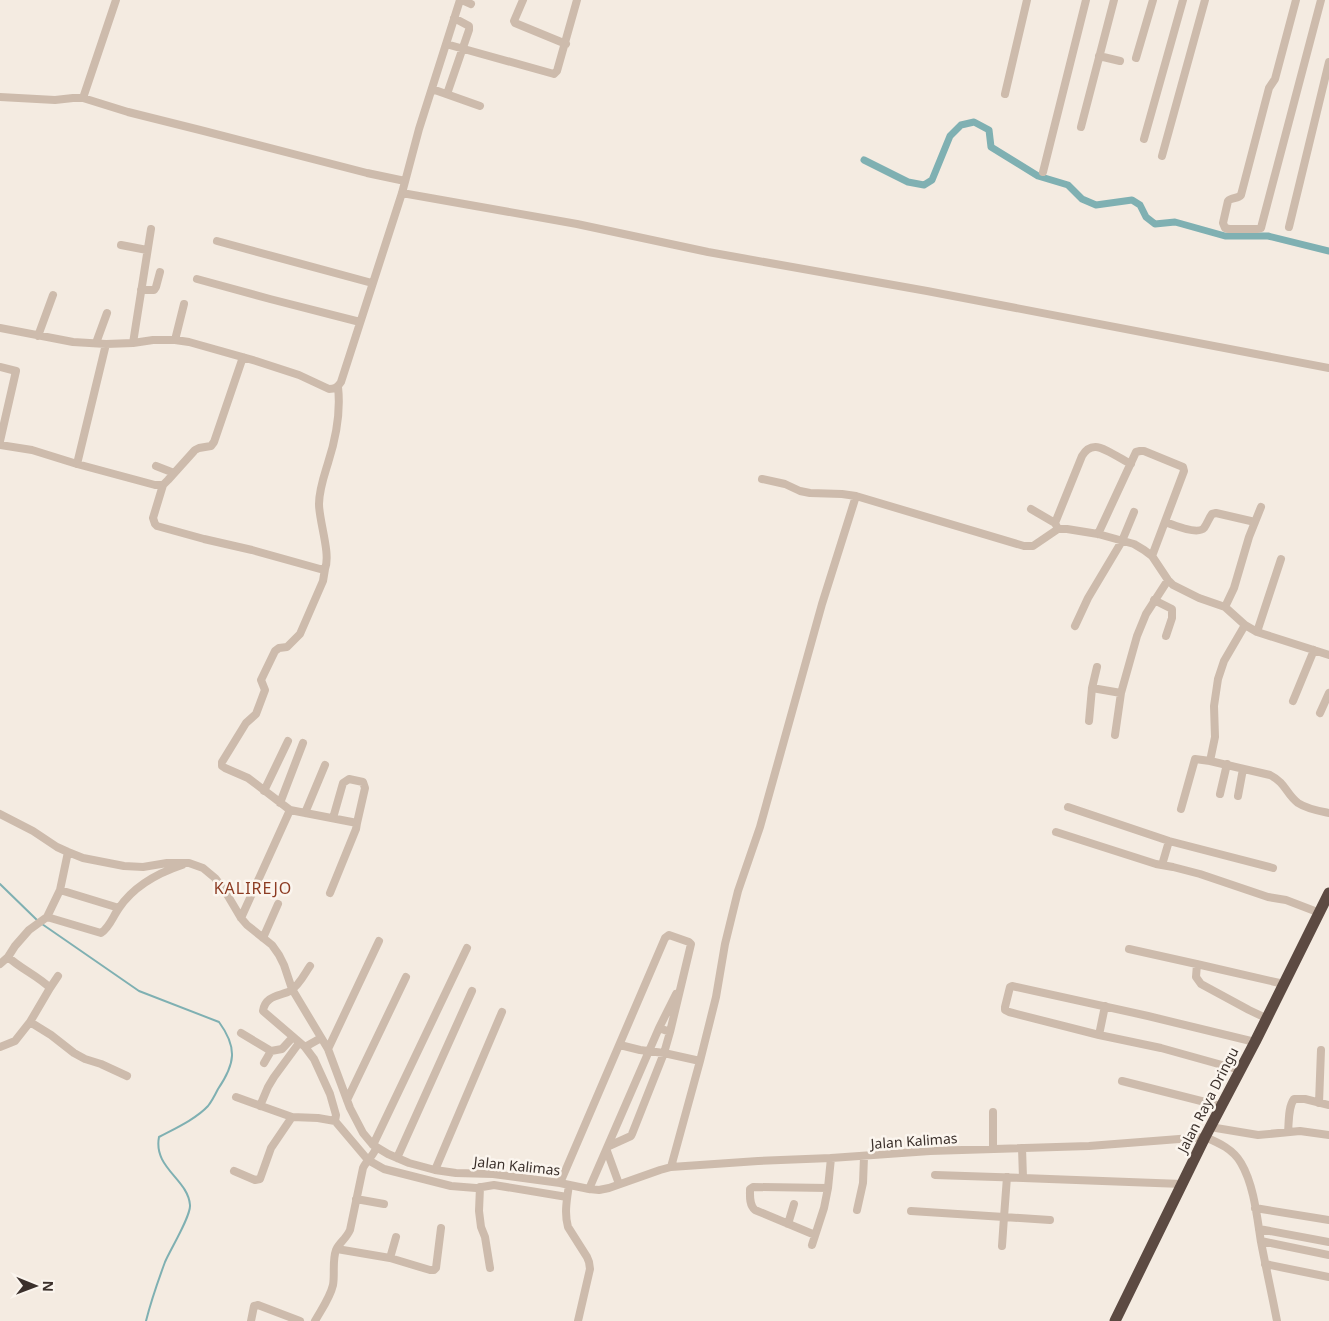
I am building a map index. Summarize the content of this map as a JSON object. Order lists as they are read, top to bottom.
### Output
{
  "streets": {
    "highway": ["Jalan Raya Dringu"],
    "street": ["Jalan Kalimas"]
  },
  "crossings": [
    ["Jalan Raya Dringu", "Jalan Kalimas"]
  ],
  "districts": ["KALIREJO"],
  "north": "right"
}
